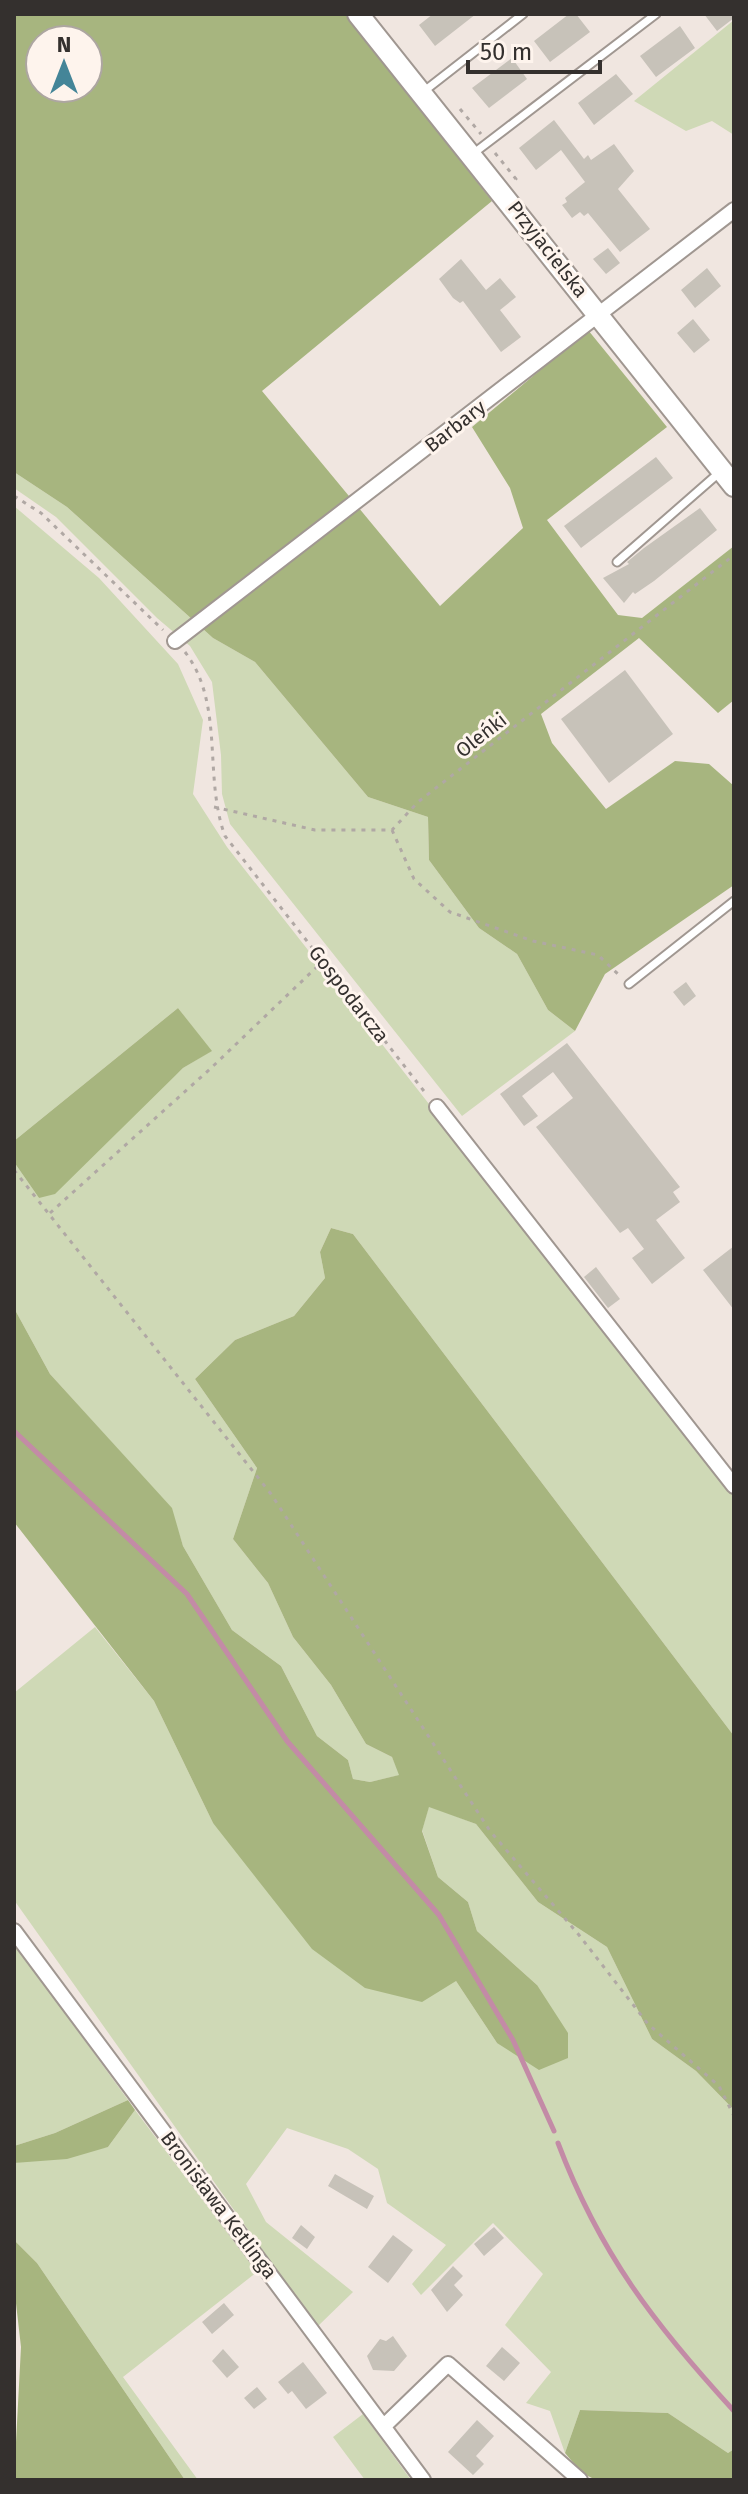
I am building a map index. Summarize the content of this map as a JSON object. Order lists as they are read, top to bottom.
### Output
{
  "streets": {
    "street": ["Przyjacielska", "Barbary", "Bronisława Ketlinga"],
    "path": ["Oleńki", "Gospodarcza"]
  },
  "crossings": [
    ["Przyjacielska", "Barbary"],
    ["Barbary", "Gospodarcza"]
  ],
  "scale_bar": "50 m",
  "north": "top"
}
